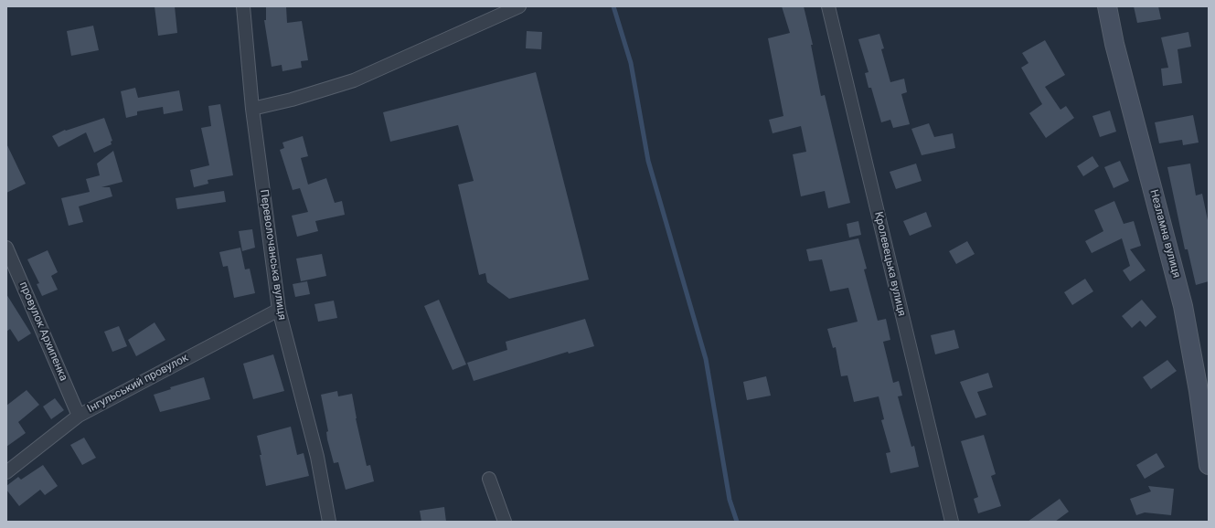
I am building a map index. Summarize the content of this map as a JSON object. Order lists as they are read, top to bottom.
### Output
{
  "streets": {
    "street": [
      "Незламна вулиця",
      "Переволочанська вулиця",
      "Кролевецька вулиця",
      "провулок Архипенка",
      "Інгульський провулок"
    ]
  },
  "crossings": [
    ["Переволочанська вулиця", "Інгульський провулок"],
    ["провулок Архипенка", "Інгульський провулок"]
  ]
}
